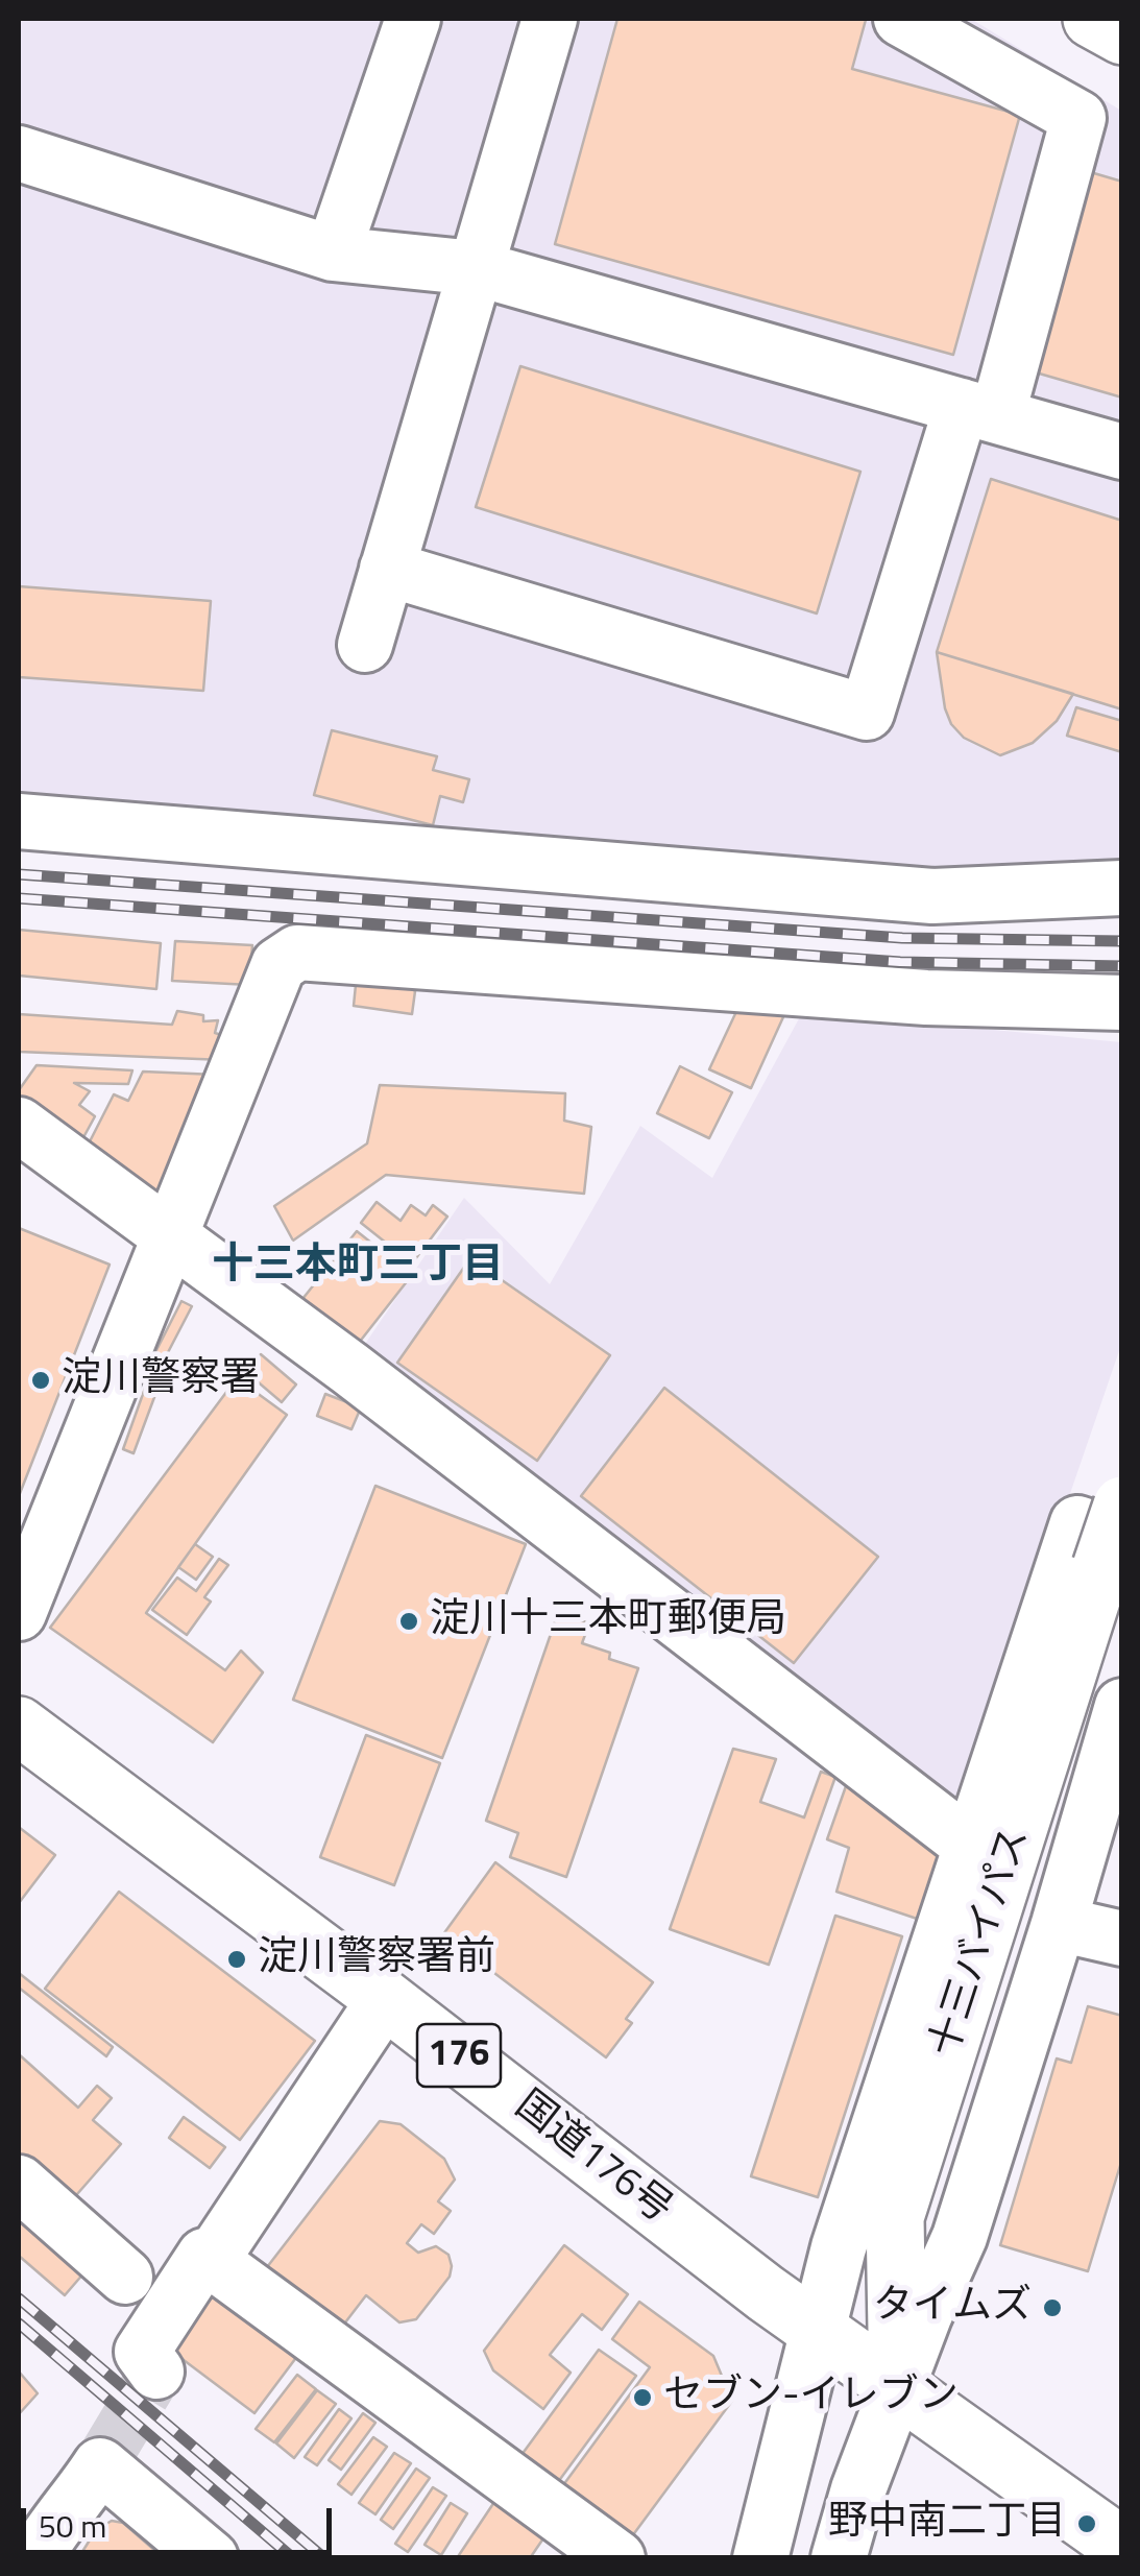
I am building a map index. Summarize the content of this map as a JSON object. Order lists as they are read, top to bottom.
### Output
{
  "streets": {
    "highway": ["十三バイパス", "176", "国道176号"]
  },
  "crossings": [
    ["十三バイパス", "国道176号"]
  ],
  "districts": ["十三本町三丁目"],
  "places": [
    "淀川警察署",
    "淀川十三本町郵便局",
    "淀川警察署前",
    "タイムズ",
    "セブン-イレブン",
    "野中南二丁目"
  ],
  "scale_bar": "50 m"
}
